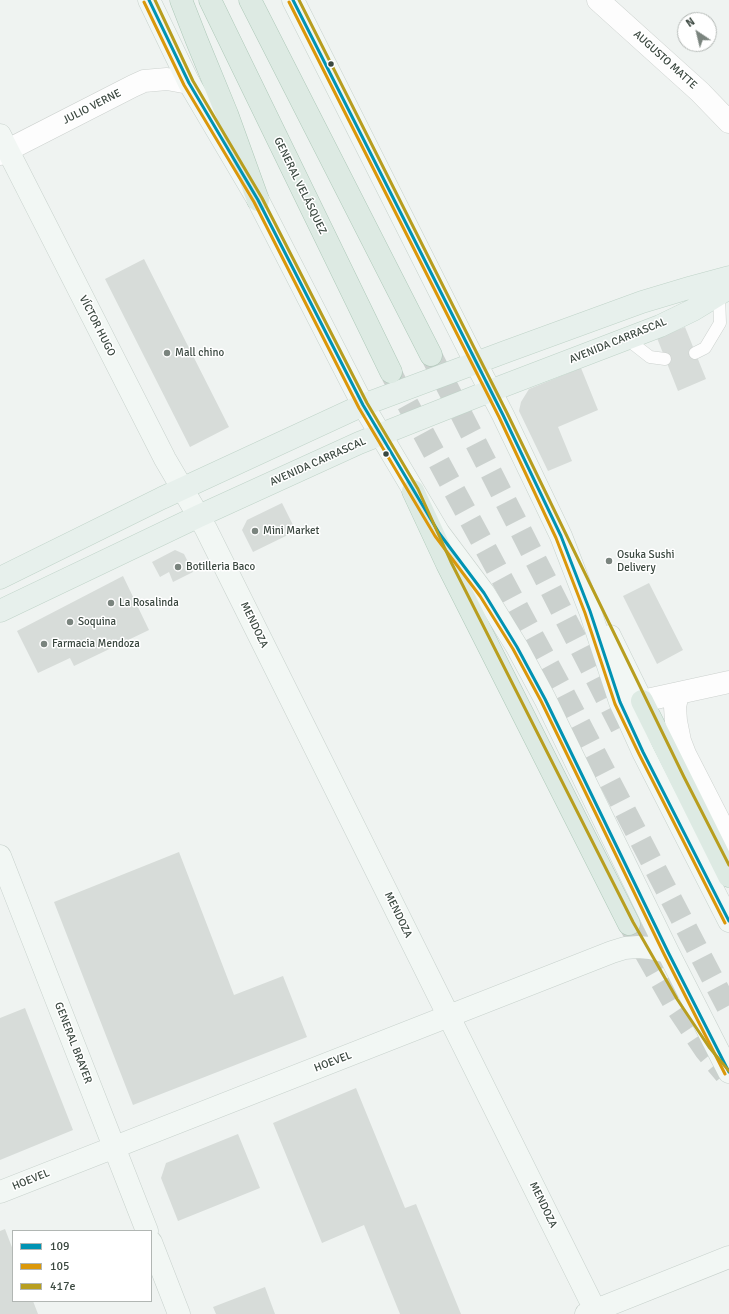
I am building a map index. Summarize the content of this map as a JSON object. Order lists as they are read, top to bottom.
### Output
{
  "streets": {
    "highway": ["GENERAL VELÁSQUEZ"],
    "main road": ["AVENIDA CARRASCAL"],
    "street": [
      "AUGUSTO MATTE",
      "JULIO VERNE",
      "VÍCTOR HUGO",
      "MENDOZA",
      "GENERAL BRAYER",
      "HOEVEL"
    ]
  },
  "crossings": [
    ["JULIO VERNE", "VÍCTOR HUGO"],
    ["VÍCTOR HUGO", "AVENIDA CARRASCAL"],
    ["VÍCTOR HUGO", "MENDOZA"],
    ["AVENIDA CARRASCAL", "MENDOZA"],
    ["MENDOZA", "HOEVEL"],
    ["GENERAL BRAYER", "HOEVEL"]
  ],
  "places": [
    "Mall chino",
    "Mini Market",
    "Osuka Sushi Delivery",
    "Botilleria Baco",
    "La Rosalinda",
    "Soquina",
    "Farmacia Mendoza"
  ],
  "lines": ["transit line 109", "transit line 417e", "transit line 105"],
  "legend": ["109", "105", "417e"],
  "north": "top left"
}
